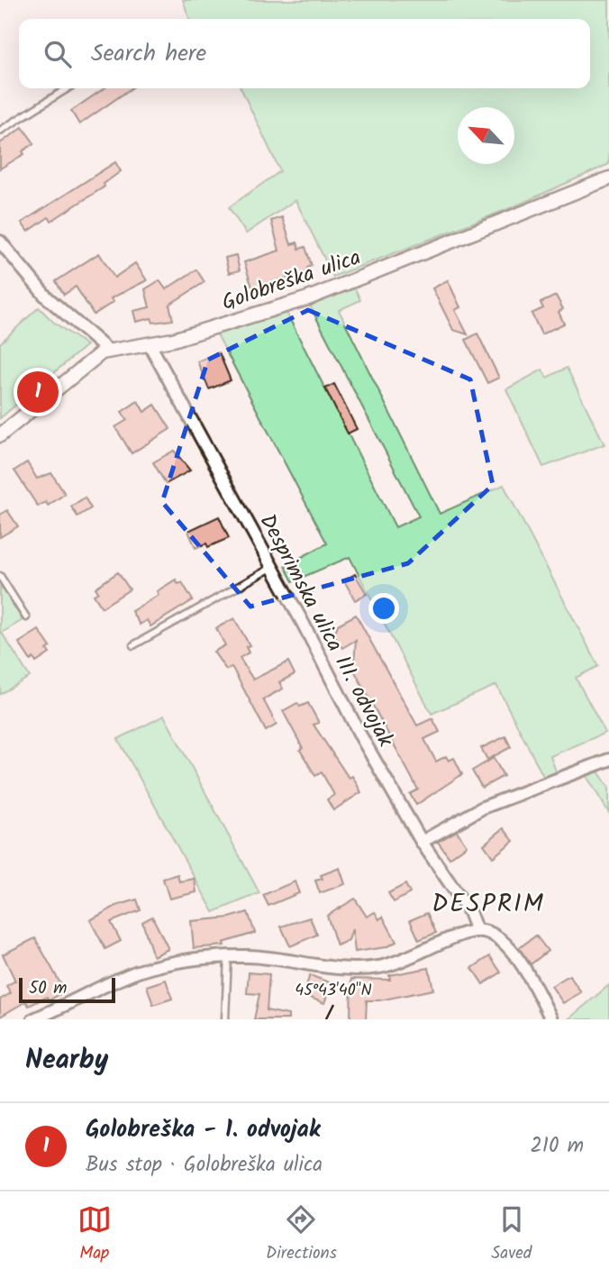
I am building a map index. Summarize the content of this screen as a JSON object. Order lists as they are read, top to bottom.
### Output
{
  "streets": {
    "street": ["Golobreška ulica", "Desprimska ulica III. odvojak"]
  },
  "crossings": [
    ["Golobreška ulica", "Desprimska ulica III. odvojak"]
  ],
  "districts": ["DESPRIM"],
  "scale_bar": "50 m",
  "north": "top left",
  "page": {
    "search": "Search here",
    "pins": "1",
    "scale": "50 m",
    "heading": "Nearby",
    "list": [
      {
        "mark": "1",
        "name": "Golobreška - 1. odvojak",
        "note": "Bus stop · Golobreška ulica",
        "value": "210 m"
      }
    ],
    "nav": ["Map", "Directions", "Saved"]
  },
  "coordinates": ["45°43'40\"N"]
}
